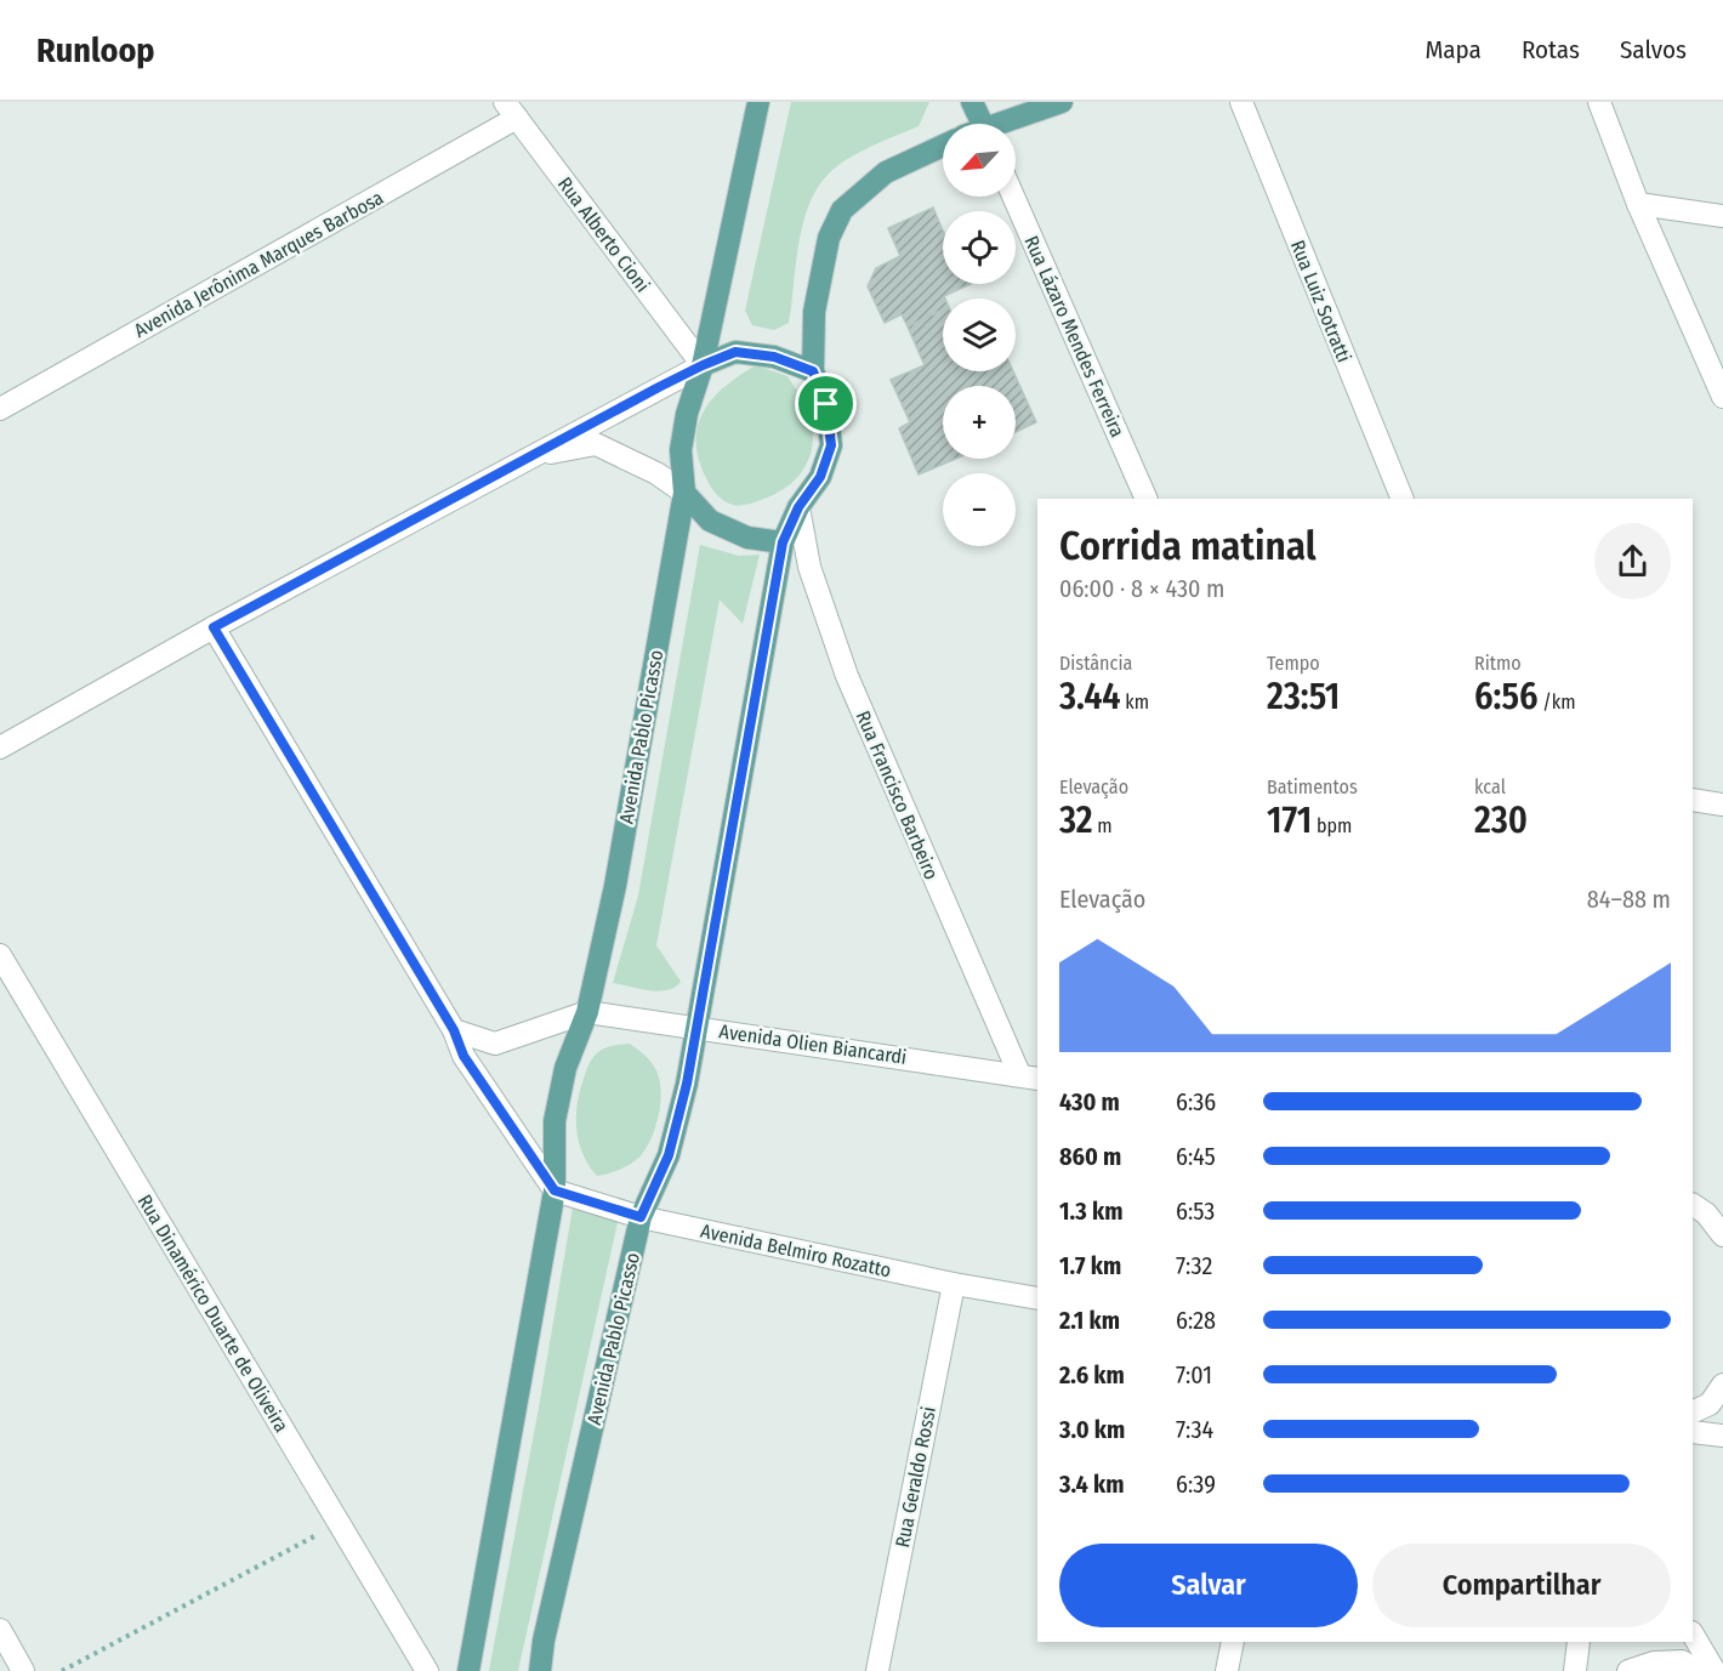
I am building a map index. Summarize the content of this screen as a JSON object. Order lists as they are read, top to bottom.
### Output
{
  "streets": {
    "main road": ["Avenida Pablo Picasso"],
    "street": [
      "Rua Alberto Cioni",
      "Avenida Jerônima Marques Barbosa",
      "Rua Luiz Sotratti",
      "Rua Lázaro Mendes Ferreira",
      "Rua Francisco Barbeiro",
      "Avenida Olien Biancardi",
      "Avenida Belmiro Rozatto",
      "Rua Dinamérico Duarte de Oliveira",
      "Rua Geraldo Rossi"
    ]
  },
  "crossings": [
    ["Rua Alberto Cioni", "Avenida Jerônima Marques Barbosa"],
    ["Rua Alberto Cioni", "Avenida Pablo Picasso"],
    ["Rua Alberto Cioni", "Rua Francisco Barbeiro"],
    ["Avenida Pablo Picasso", "Rua Francisco Barbeiro"],
    ["Avenida Pablo Picasso", "Avenida Olien Biancardi"],
    ["Avenida Pablo Picasso", "Avenida Belmiro Rozatto"],
    ["Rua Francisco Barbeiro", "Avenida Olien Biancardi"],
    ["Avenida Belmiro Rozatto", "Rua Geraldo Rossi"]
  ],
  "north": "bottom left",
  "page": {
    "header": "Runloop",
    "nav": ["Mapa", "Rotas", "Salvos"],
    "map_buttons": ["+", "−"],
    "heading": ["Corrida matinal", "06:00 · 8 × 430 m"],
    "stats": [
      ["Distância", "3.44 km"],
      ["Tempo", "23:51"],
      ["Ritmo", "6:56 /km"],
      ["Elevação", "32 m"],
      ["Batimentos", "171 bpm"],
      ["kcal", "230"]
    ],
    "chart": ["Elevação", "84–88 m"],
    "list": [
      {
        "name": "430 m",
        "note": "6:36"
      },
      {
        "name": "860 m",
        "note": "6:45"
      },
      {
        "name": "1.3 km",
        "note": "6:53"
      },
      {
        "name": "1.7 km",
        "note": "7:32"
      },
      {
        "name": "2.1 km",
        "note": "6:28"
      },
      {
        "name": "2.6 km",
        "note": "7:01"
      },
      {
        "name": "3.0 km",
        "note": "7:34"
      },
      {
        "name": "3.4 km",
        "note": "6:39"
      }
    ],
    "buttons": ["Salvar", "Compartilhar"]
  }
}
